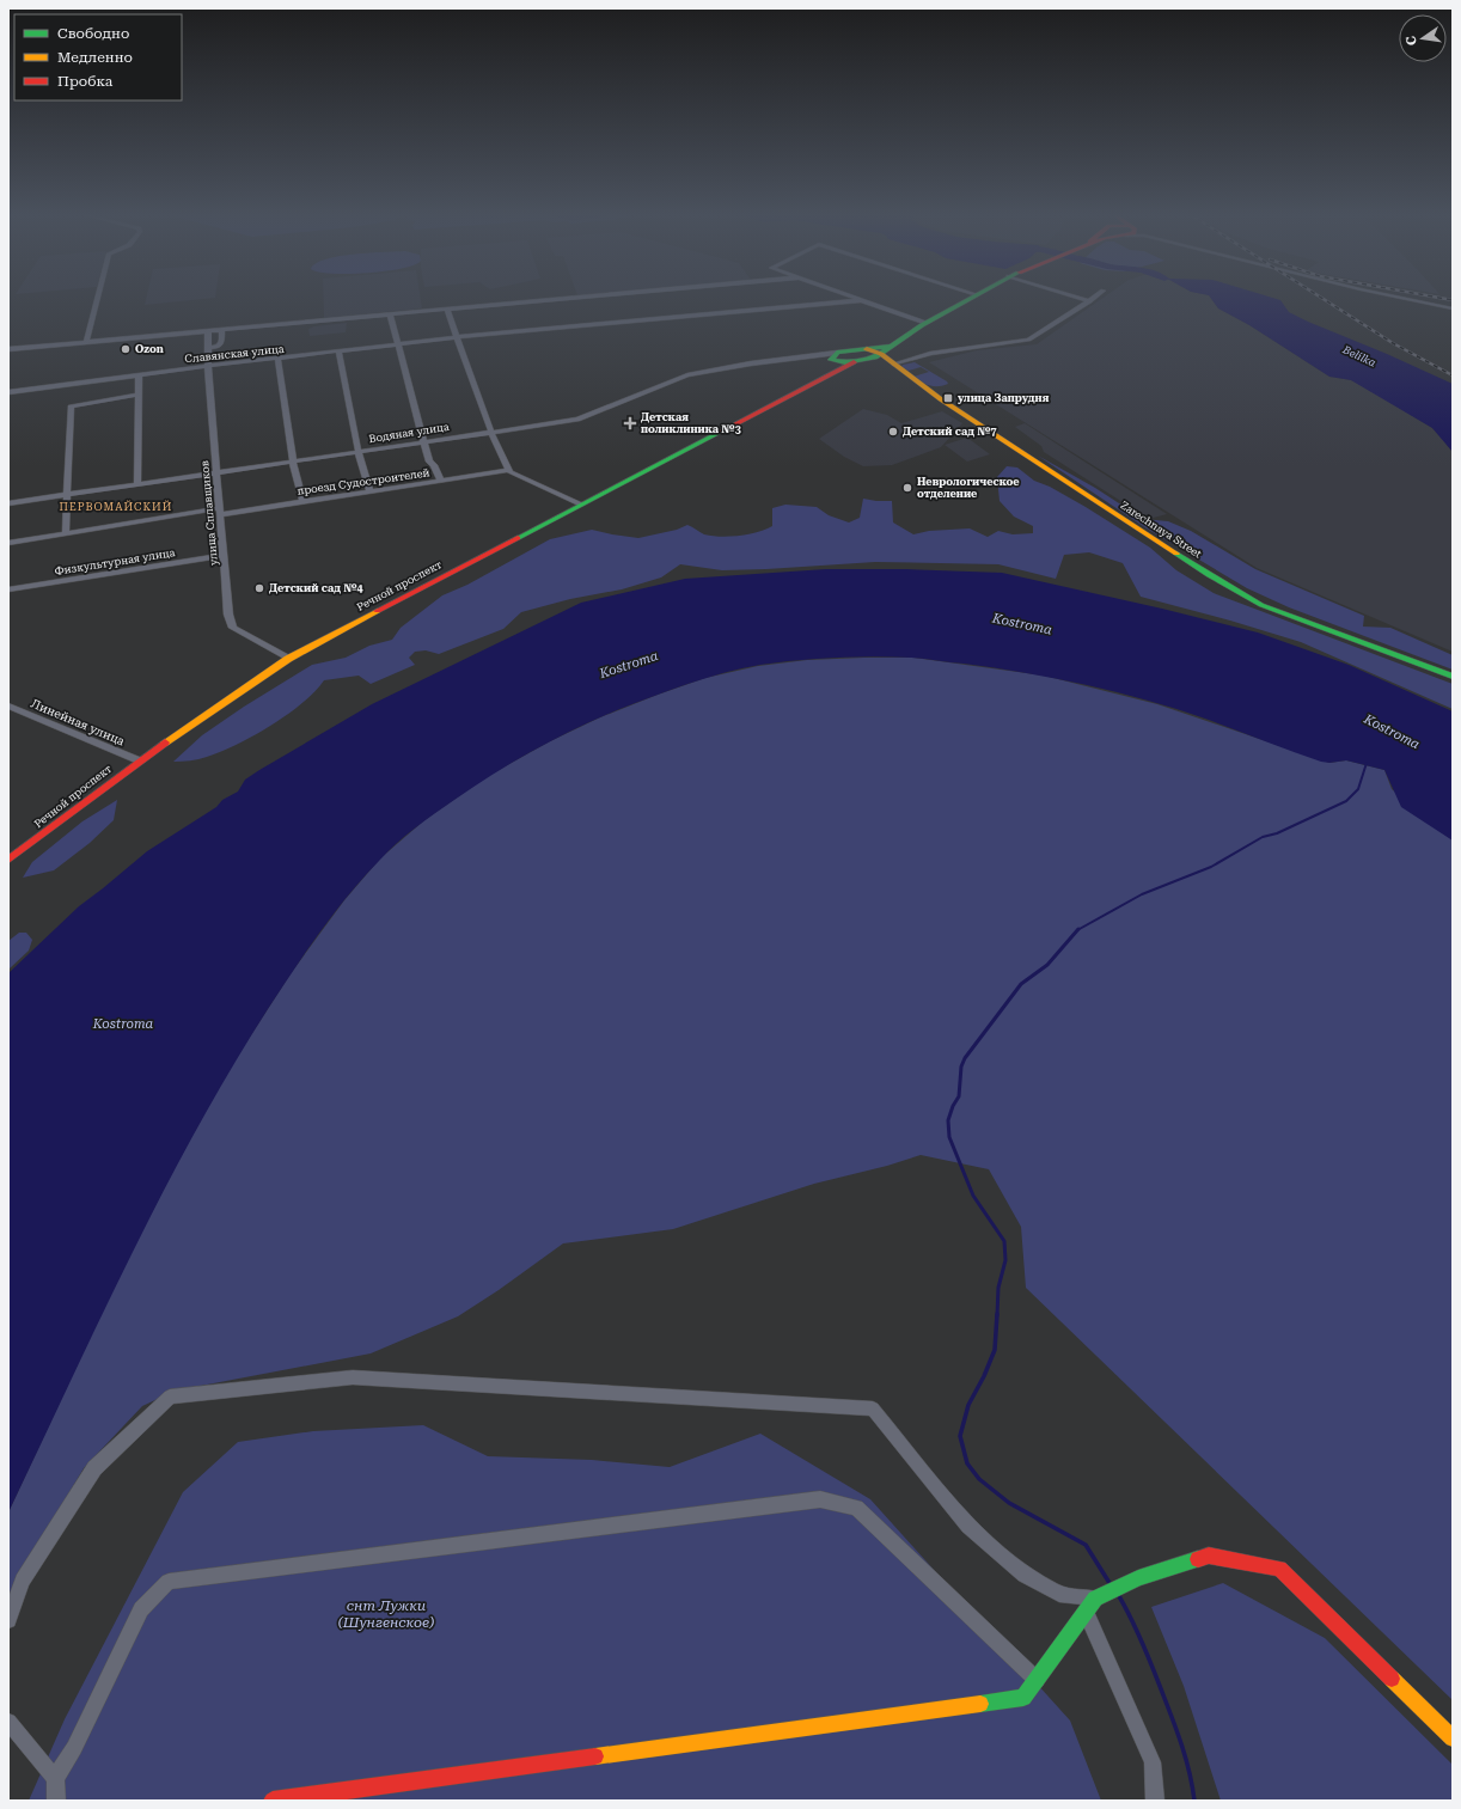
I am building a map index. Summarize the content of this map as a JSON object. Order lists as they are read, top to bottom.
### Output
{
  "streets": {
    "street": [
      "Славянская улица",
      "Водяная улица",
      "проезд Судостроителей",
      "улица Сплавщиков",
      "Zarechnaya Street",
      "Физкультурная улица",
      "Речной проспект",
      "Линейная улица"
    ]
  },
  "crossings": [
    ["Славянская улица", "улица Сплавщиков"],
    ["Водяная улица", "улица Сплавщиков"],
    ["проезд Судостроителей", "улица Сплавщиков"],
    ["улица Сплавщиков", "Физкультурная улица"],
    ["улица Сплавщиков", "Речной проспект"],
    ["Речной проспект", "Линейная улица"]
  ],
  "districts": ["ПЕРВОМАЙСКИЙ"],
  "water": ["Belilka", "Kostroma"],
  "parks": ["снт Лужки (Шунгенское)"],
  "places": {
    "other": [
      "Ozon",
      "Детский сад №7",
      "Неврологическое отделение",
      "Детский сад №4"
    ],
    "transit": ["улица Запрудня"],
    "health": ["Детская поликлиника №3"]
  },
  "legend": ["Свободно", "Медленно", "Пробка"],
  "north": "left"
}
